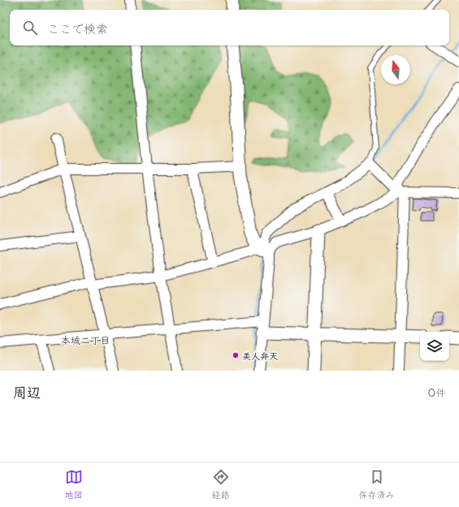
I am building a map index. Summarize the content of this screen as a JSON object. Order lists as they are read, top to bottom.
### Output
{
  "districts": ["本城二丁目"],
  "places": ["美人弁天"],
  "north": "top",
  "page": {
    "search": "ここで検索",
    "heading": ["周辺", "0件"],
    "nav": ["地図", "経路", "保存済み"]
  }
}
